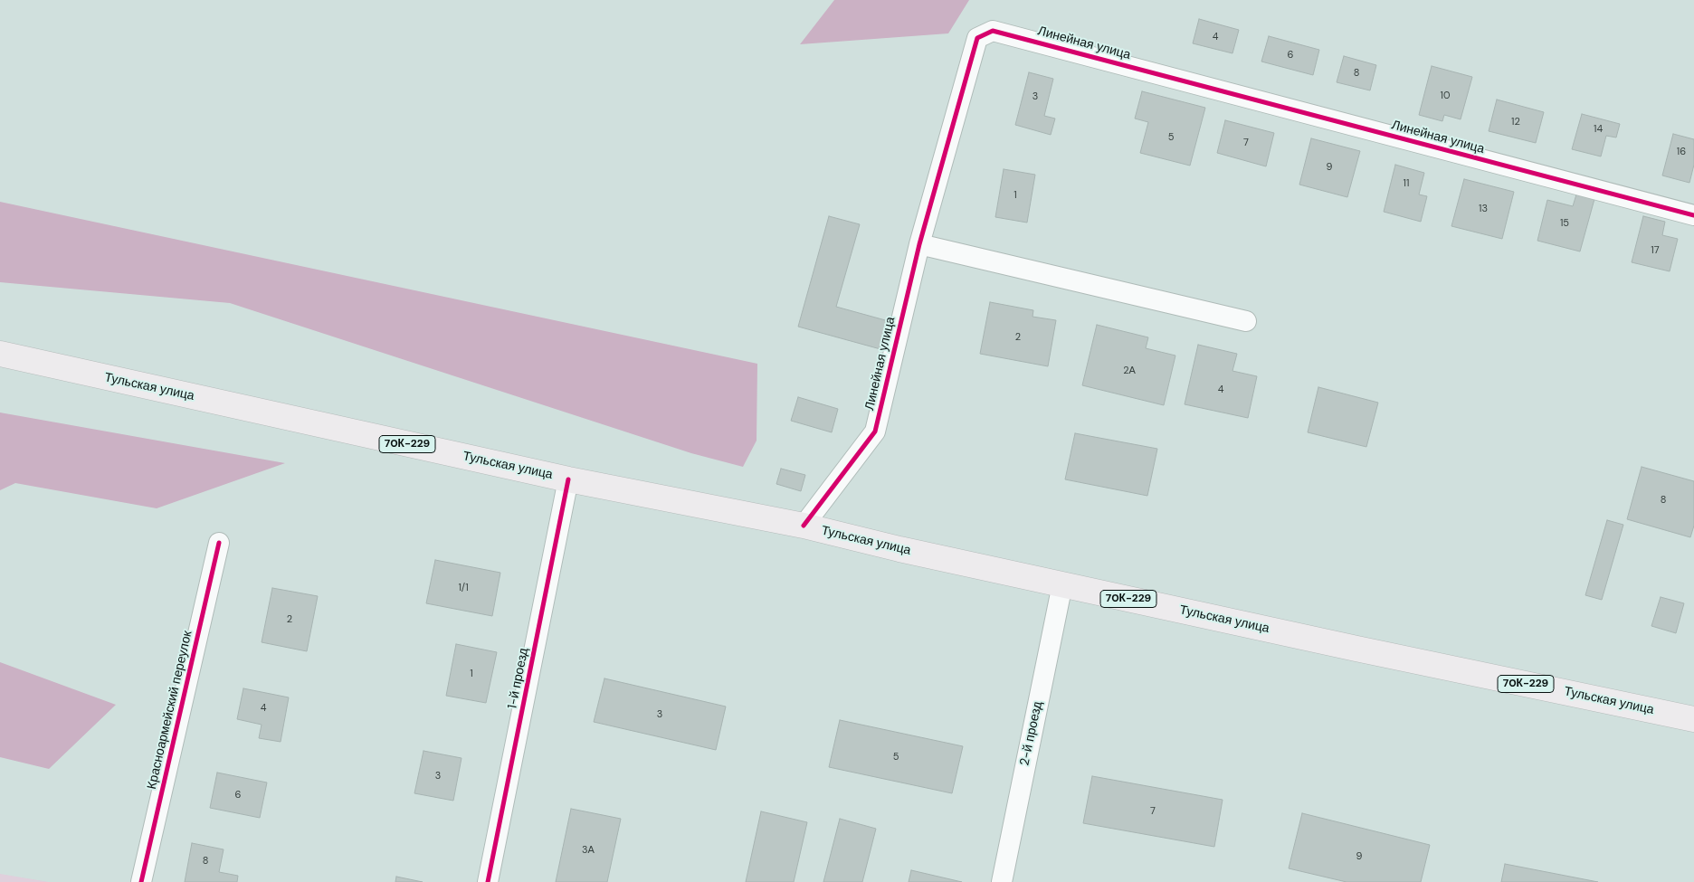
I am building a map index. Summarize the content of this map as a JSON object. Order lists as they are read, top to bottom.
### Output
{
  "streets": {
    "main road": ["Тульская улица", "70К-229"],
    "street": [
      "Линейная улица",
      "1-й проезд",
      "Красноармейский переулок",
      "2-й проезд"
    ]
  },
  "crossings": [
    ["Линейная улица", "Тульская улица"],
    ["Тульская улица", "1-й проезд"],
    ["Тульская улица", "2-й проезд"]
  ],
  "house_numbers": [
    "4",
    "6",
    "8",
    "10",
    "3",
    "12",
    "14",
    "5",
    "7",
    "16",
    "9",
    "11",
    "1",
    "13",
    "15",
    "17",
    "2",
    "2А",
    "4",
    "8",
    "1/1",
    "2",
    "1",
    "4",
    "3",
    "5",
    "3",
    "6",
    "7",
    "3А",
    "9",
    "8"
  ]
}
